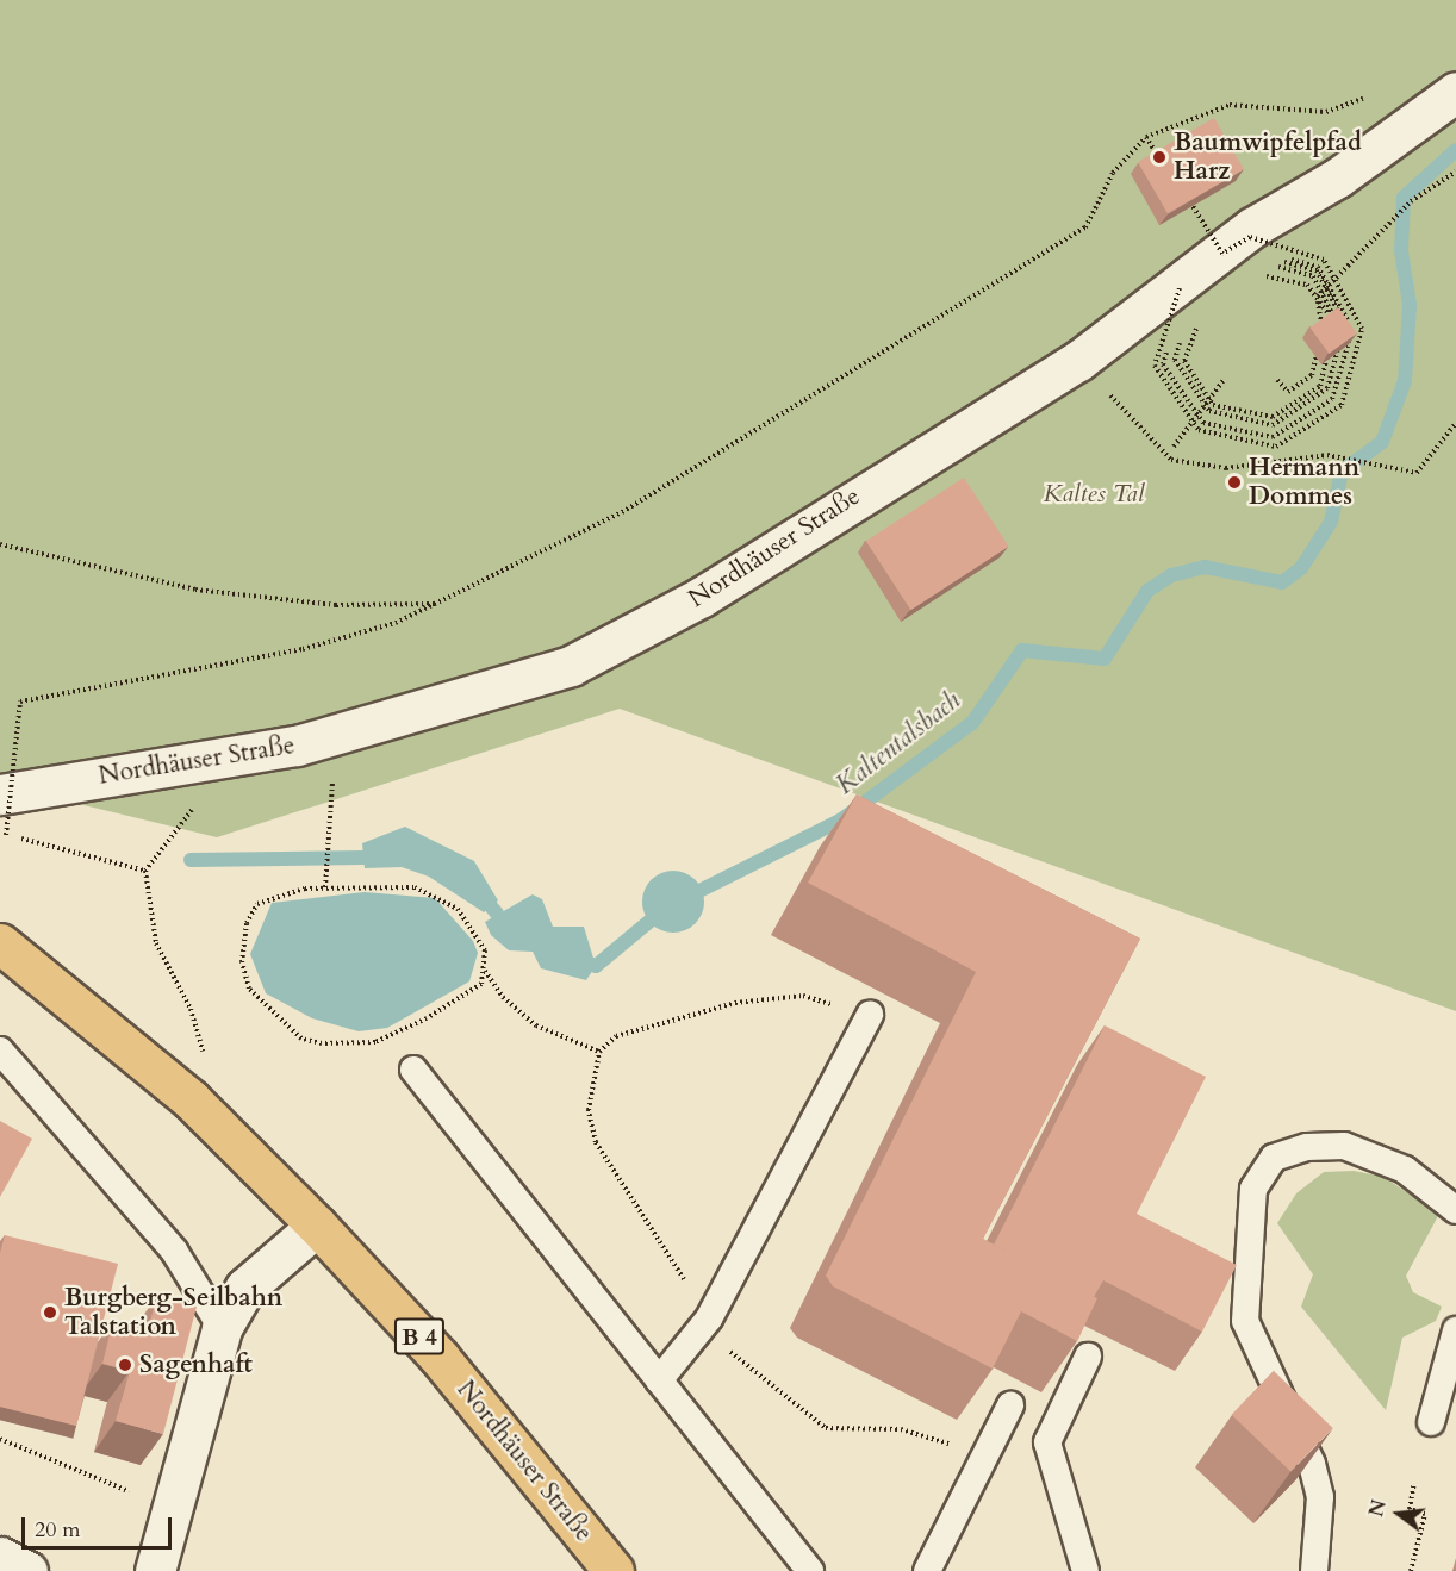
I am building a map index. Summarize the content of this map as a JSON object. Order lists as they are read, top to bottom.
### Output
{
  "streets": {
    "main road": ["Nordhäuser Straße", "B 4"]
  },
  "water": ["Kaltentalsbach"],
  "parks": ["Kaltes Tal"],
  "places": [
    "Baumwipfelpfad Harz",
    "Hermann Dommes",
    "Burgberg-Seilbahn Talstation",
    "Sagenhaft"
  ],
  "scale_bar": "20 m",
  "north": "left"
}
